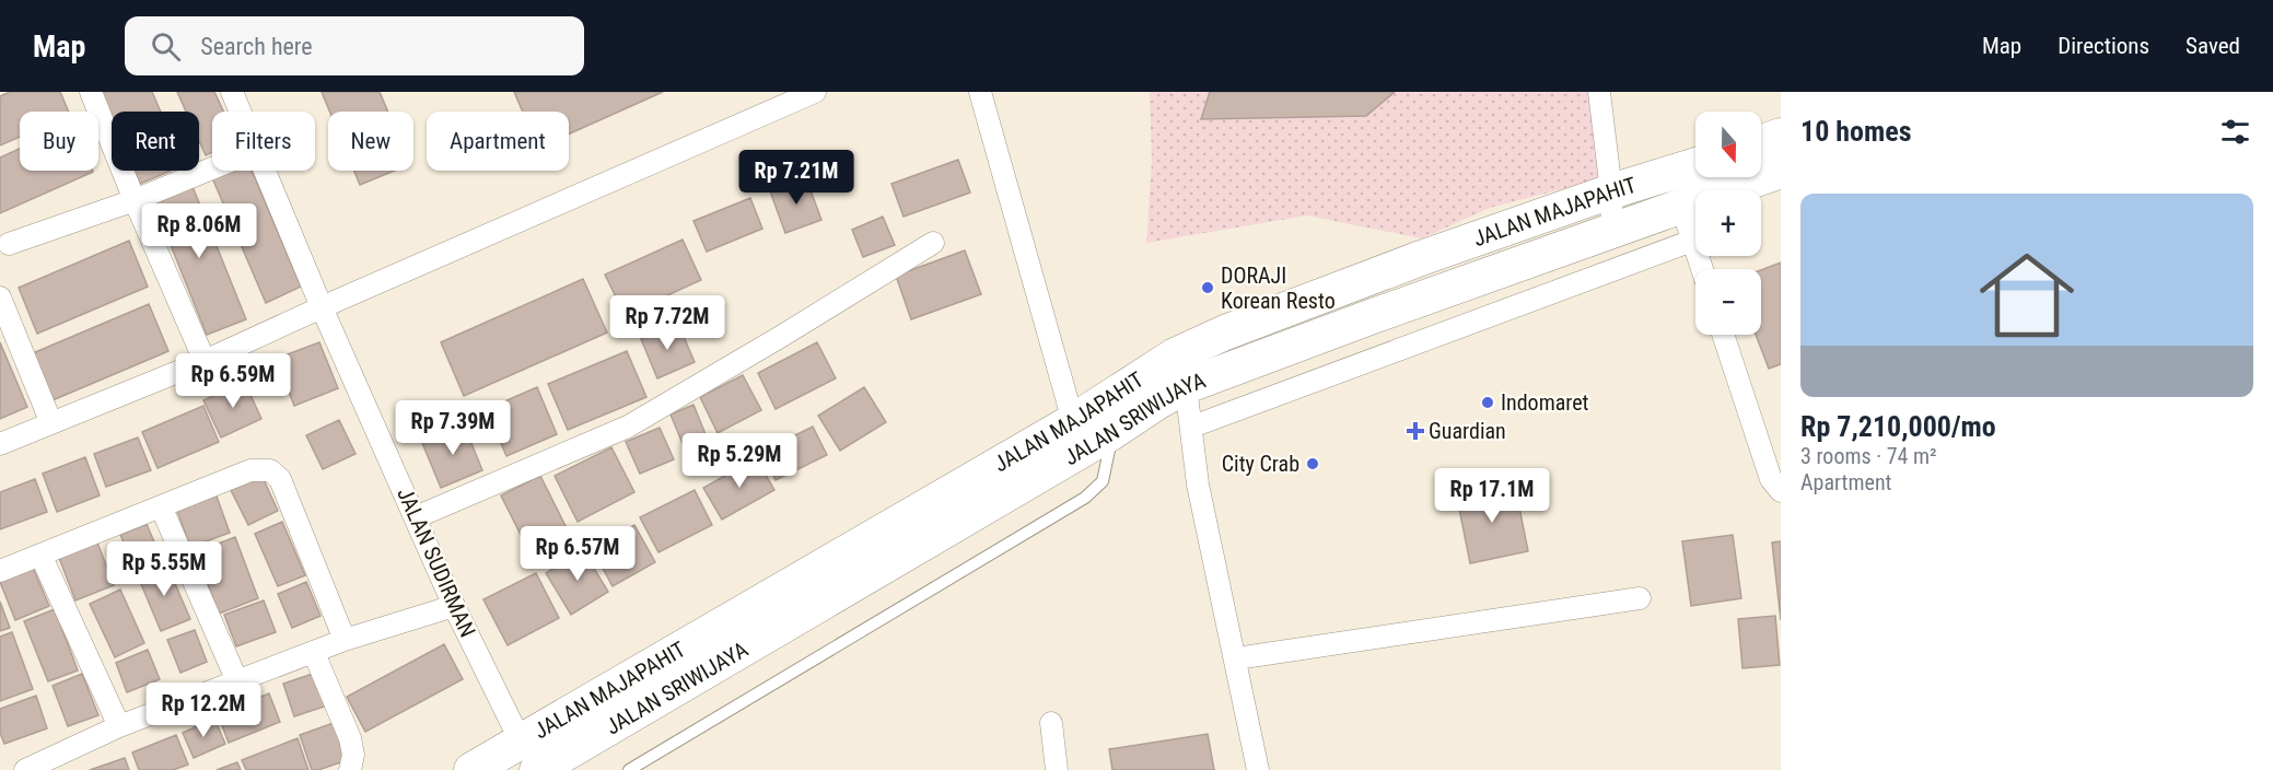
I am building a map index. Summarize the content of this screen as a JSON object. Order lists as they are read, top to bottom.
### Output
{
  "streets": {
    "main road": ["JALAN MAJAPAHIT", "JALAN SRIWIJAYA"],
    "street": ["JALAN SUDIRMAN"]
  },
  "crossings": [
    ["JALAN MAJAPAHIT", "JALAN SRIWIJAYA"],
    ["JALAN MAJAPAHIT", "JALAN SUDIRMAN"]
  ],
  "places": {
    "other": ["DORAJI Korean Resto", "Indomaret", "City Crab"],
    "health": ["Guardian"]
  },
  "north": "bottom",
  "page": {
    "header": "Map",
    "search": "Search here",
    "nav": ["Map", "Directions", "Saved"],
    "heading": "10 homes",
    "map_buttons": ["+", "−"],
    "chip": [
      "Buy",
      "Rent",
      "Filters",
      "New",
      "Apartment"
    ],
    "price": [
      "Rp 7.21M",
      "Rp 8.06M",
      "Rp 7.72M",
      "Rp 6.59M",
      "Rp 7.39M",
      "Rp 5.29M",
      "Rp 17.1M",
      "Rp 6.57M",
      "Rp 5.55M",
      "Rp 12.2M"
    ],
    "list": [
      {
        "name": "Rp 7,210,000/mo",
        "note": "3 rooms · 74 m² · Apartment"
      }
    ]
  }
}
